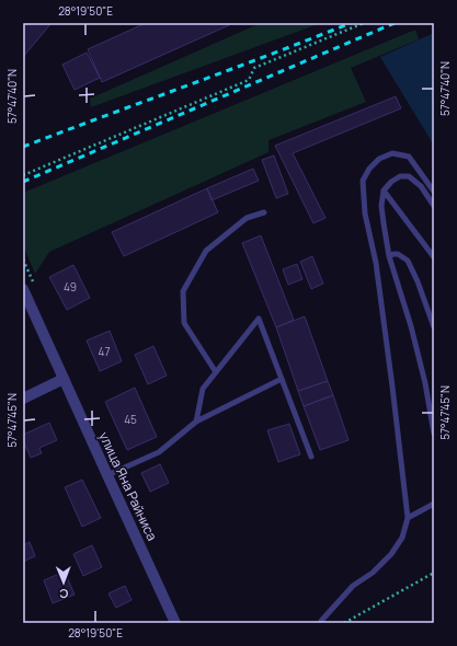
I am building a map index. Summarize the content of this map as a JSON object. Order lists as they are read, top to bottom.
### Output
{
  "streets": {
    "street": ["улица Яна Райниса"]
  },
  "house_numbers": ["49", "47", "45"],
  "north": "bottom",
  "coordinates": ["28°19'50\"E", "57°47'40\"N", "57°47'45\"N"]
}
